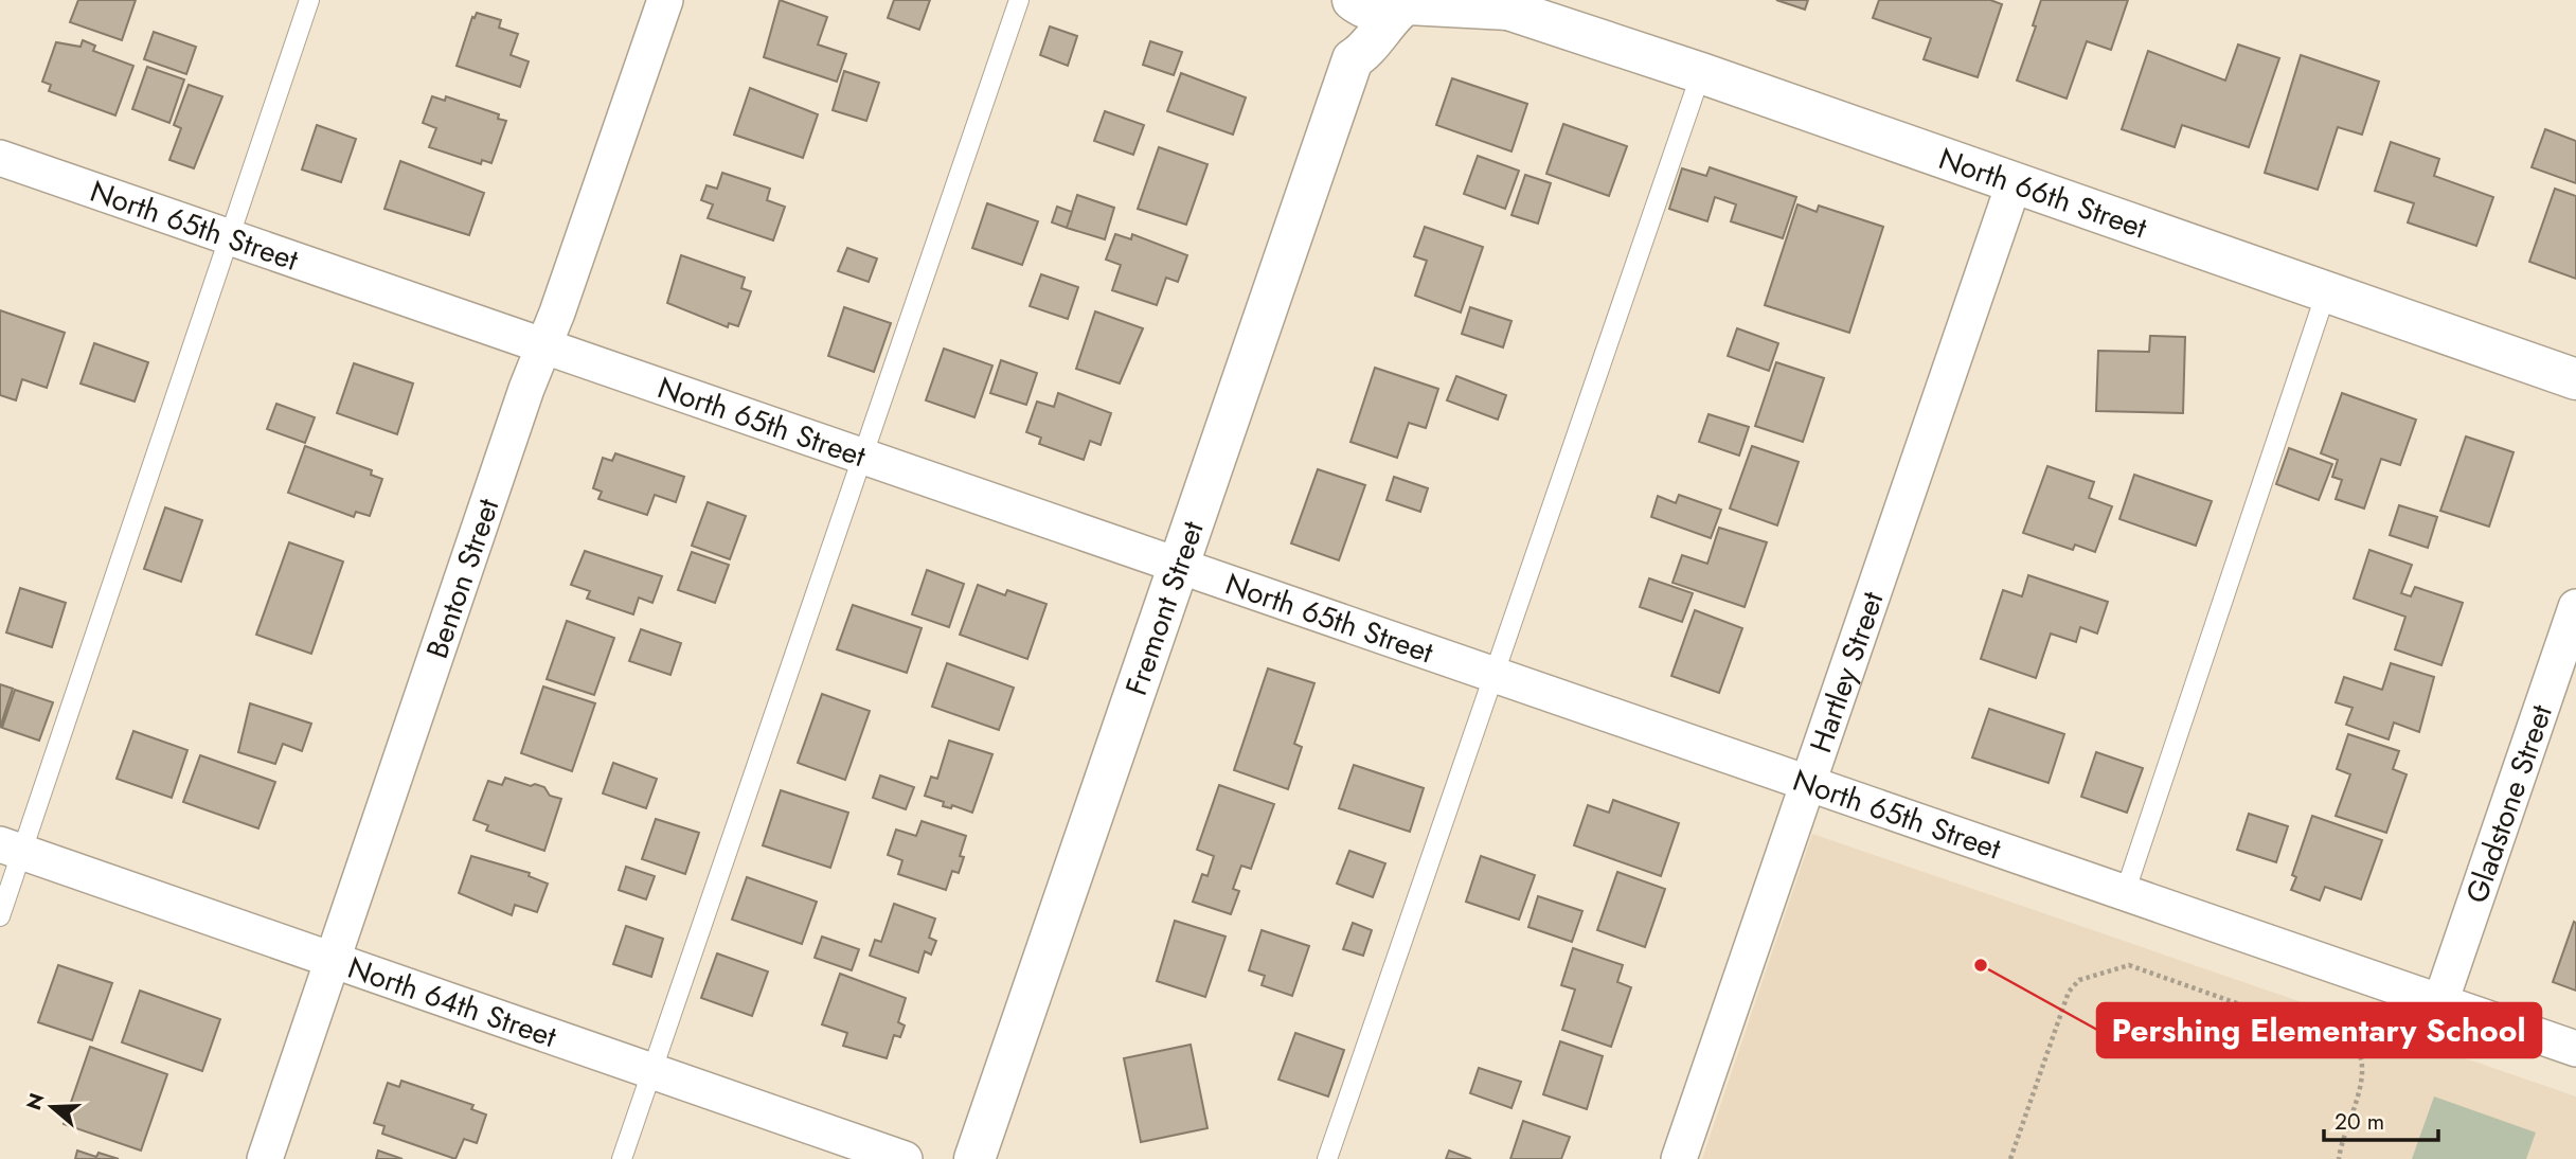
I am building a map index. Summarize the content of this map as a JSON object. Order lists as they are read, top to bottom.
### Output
{
  "streets": {
    "street": [
      "North 66th Street",
      "North 65th Street",
      "Benton Street",
      "Fremont Street",
      "Hartley Street",
      "Gladstone Street",
      "North 64th Street"
    ]
  },
  "crossings": [
    ["North 66th Street", "Fremont Street"],
    ["North 66th Street", "Hartley Street"],
    ["North 65th Street", "Benton Street"],
    ["North 65th Street", "Fremont Street"],
    ["North 65th Street", "Hartley Street"],
    ["North 65th Street", "Gladstone Street"],
    ["Benton Street", "North 64th Street"]
  ],
  "places": ["Pershing Elementary School"],
  "scale_bar": "20 m",
  "north": "left"
}
